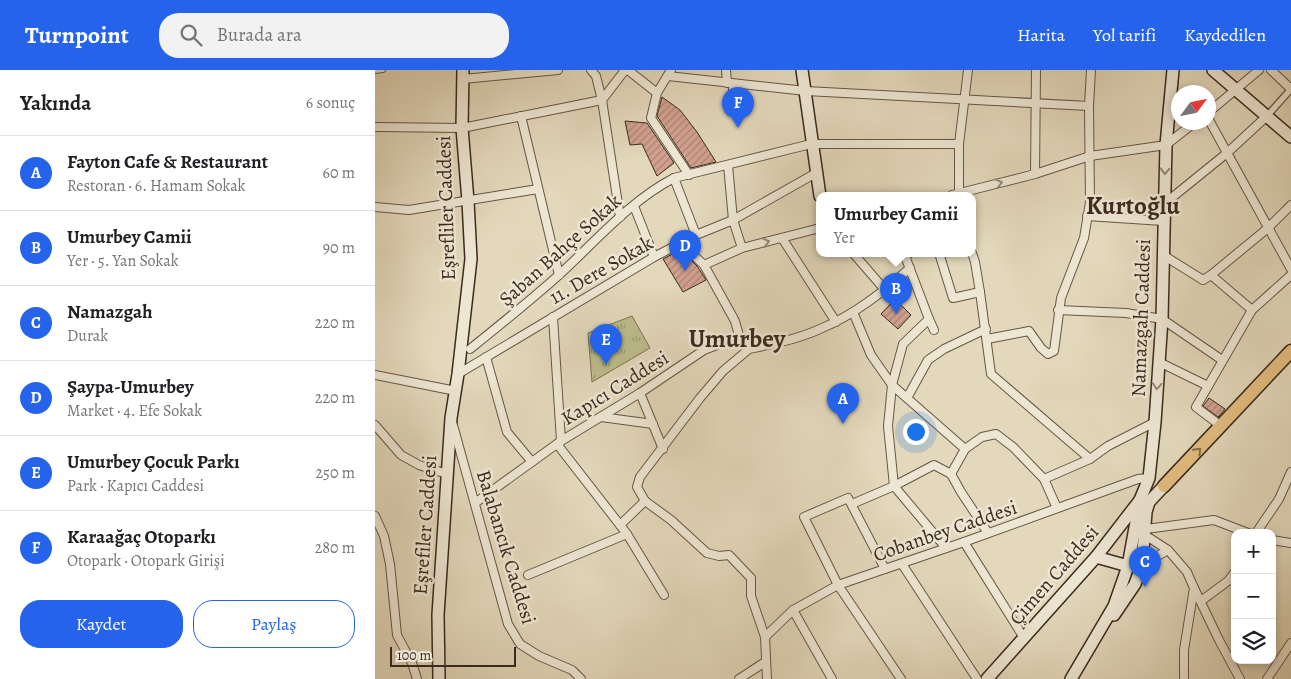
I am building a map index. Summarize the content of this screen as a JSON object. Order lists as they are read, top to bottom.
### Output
{
  "streets": {
    "main road": [
      "Eşrefliler Caddesi",
      "Namazgah Caddesi",
      "Eşrefiler Caddesi",
      "Çimen Caddesi"
    ],
    "street": [
      "Şaban Bahçe Sokak",
      "11. Dere Sokak",
      "Kapıcı Caddesi",
      "Cobanbey Caddesi",
      "Balabancık Caddesi"
    ]
  },
  "crossings": [
    ["Eşrefliler Caddesi", "11. Dere Sokak"],
    ["Eşrefliler Caddesi", "Eşrefiler Caddesi"],
    ["11. Dere Sokak", "Eşrefiler Caddesi"],
    ["Namazgah Caddesi", "Cobanbey Caddesi"],
    ["Namazgah Caddesi", "Çimen Caddesi"],
    ["Kapıcı Caddesi", "Balabancık Caddesi"],
    ["Eşrefiler Caddesi", "Balabancık Caddesi"]
  ],
  "districts": ["Kurtoğlu", "Umurbey"],
  "scale_bar": "100 m",
  "north": "top right",
  "page": {
    "header": "Turnpoint",
    "search": "Burada ara",
    "nav": ["Harita", "Yol tarifi", "Kaydedilen"],
    "heading": ["Yakında", "6 sonuç"],
    "pins": [
      "F",
      "D",
      "B",
      "E",
      "A",
      "C"
    ],
    "list": [
      {
        "mark": "A",
        "name": "Fayton Cafe & Restaurant",
        "note": "Restoran · 6. Hamam Sokak",
        "value": "60 m"
      },
      {
        "mark": "B",
        "name": "Umurbey Camii",
        "note": "Yer · 5. Yan Sokak",
        "value": "90 m"
      },
      {
        "mark": "C",
        "name": "Namazgah",
        "note": "Durak",
        "value": "220 m"
      },
      {
        "mark": "D",
        "name": "Şaypa-Umurbey",
        "note": "Market · 4. Efe Sokak",
        "value": "220 m"
      },
      {
        "mark": "E",
        "name": "Umurbey Çocuk Parkı",
        "note": "Park · Kapıcı Caddesi",
        "value": "250 m"
      },
      {
        "mark": "F",
        "name": "Karaağaç Otoparkı",
        "note": "Otopark · Otopark Girişi",
        "value": "280 m"
      }
    ],
    "popup": ["Umurbey Camii", "Yer"],
    "map_buttons": ["+", "−"],
    "buttons": ["Kaydet", "Paylaş"],
    "scale": "100 m"
  }
}
